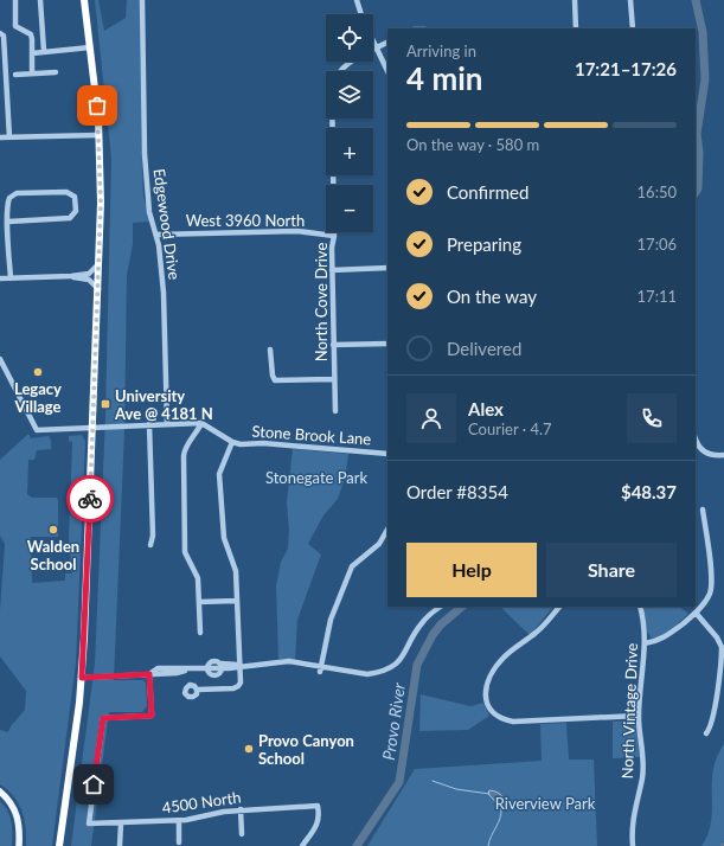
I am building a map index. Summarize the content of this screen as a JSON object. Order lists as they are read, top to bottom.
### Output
{
  "streets": {
    "street": [
      "West 3960 North",
      "Edgewood Drive",
      "North Cove Drive",
      "Stone Brook Lane",
      "North Vintage Drive",
      "4500 North"
    ]
  },
  "crossings": [
    ["West 3960 North", "Edgewood Drive"],
    ["West 3960 North", "North Cove Drive"]
  ],
  "water": ["Provo River"],
  "parks": ["Stonegate Park", "Riverview Park"],
  "places": {
    "other": ["Legacy Village", "Walden School", "Provo Canyon School"],
    "transit": ["University Ave @ 4181 N"]
  },
  "page": {
    "map_buttons": ["+", "−"],
    "heading": ["4 min", "Arriving in", "17:21–17:26"],
    "panel": [
      "Alex",
      "Courier · 4.7",
      "Order #8354",
      "$48.37"
    ],
    "bar": "On the way · 580 m",
    "list": [
      ["Confirmed", "16:50"],
      ["Preparing", "17:06"],
      ["On the way", "17:11"],
      "Delivered"
    ],
    "buttons": ["Help", "Share"]
  }
}
